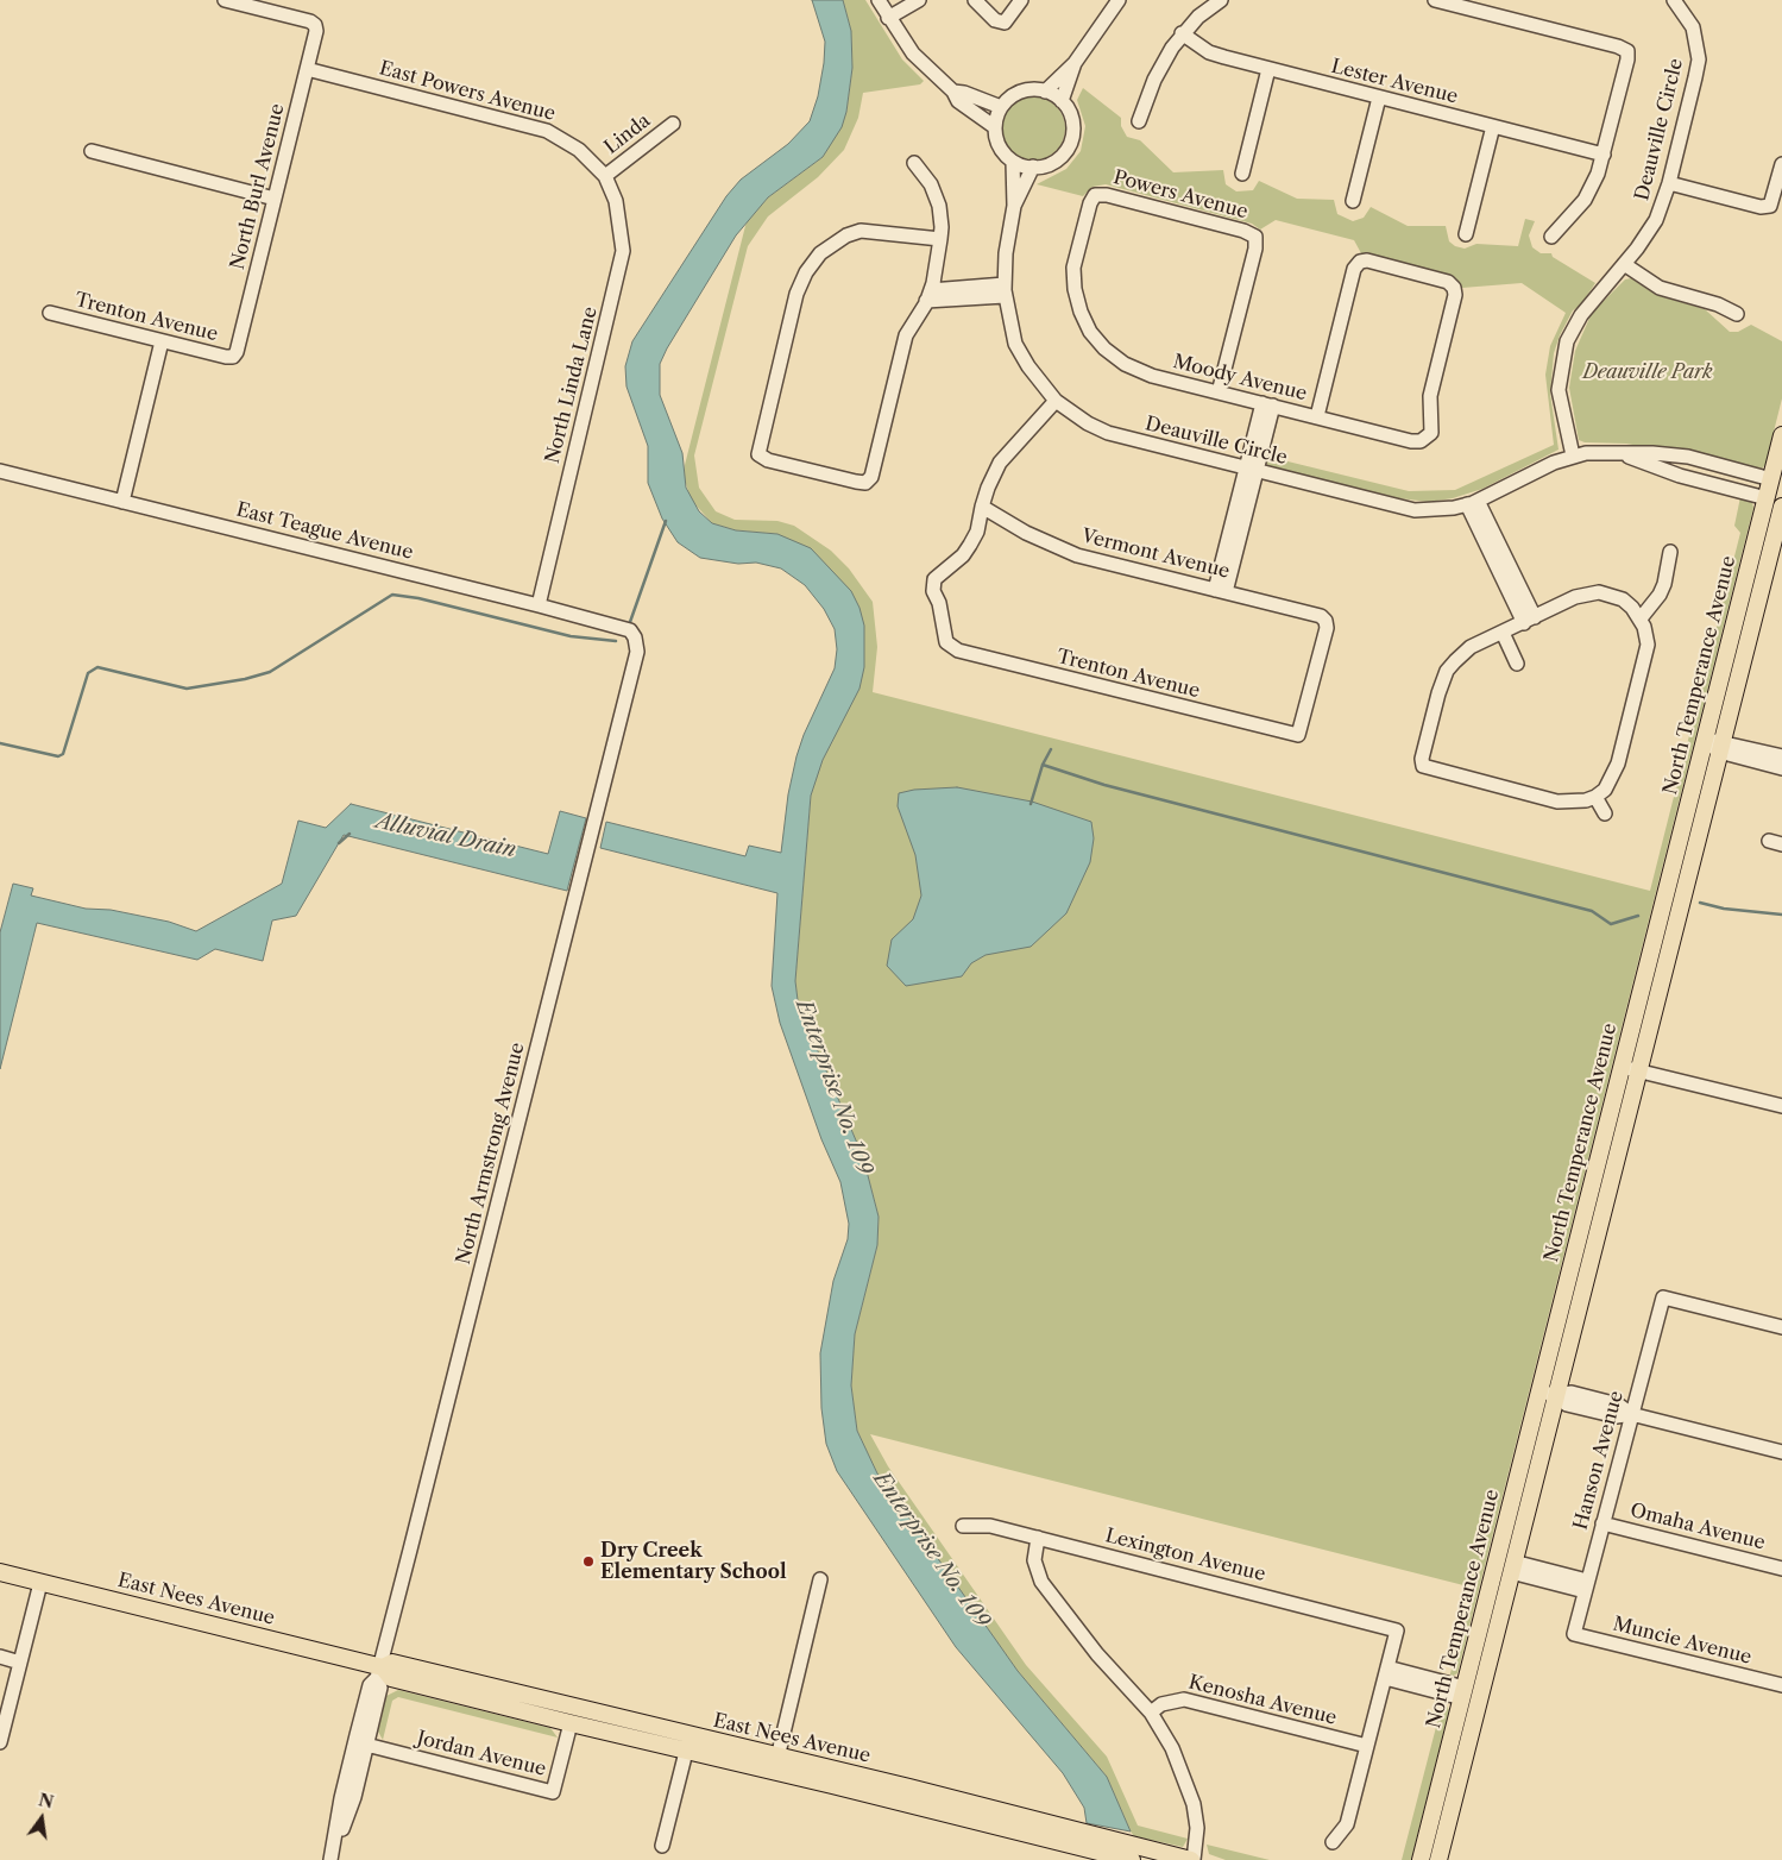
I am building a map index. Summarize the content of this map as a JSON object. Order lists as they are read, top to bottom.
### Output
{
  "streets": {
    "main road": ["North Temperance Avenue", "East Nees Avenue"],
    "street": [
      "Lester Avenue",
      "East Powers Avenue",
      "Deauville Circle",
      "Linda",
      "North Burl Avenue",
      "Powers Avenue",
      "Trenton Avenue",
      "Moody Avenue",
      "North Linda Lane",
      "East Teague Avenue",
      "Vermont Avenue",
      "North Armstrong Avenue",
      "Hanson Avenue",
      "Omaha Avenue",
      "Lexington Avenue",
      "Muncie Avenue",
      "Kenosha Avenue",
      "Jordan Avenue"
    ]
  },
  "crossings": [
    ["East Powers Avenue", "Linda"],
    ["East Powers Avenue", "North Burl Avenue"],
    ["East Powers Avenue", "North Linda Lane"],
    ["Deauville Circle", "North Temperance Avenue"],
    ["Linda", "North Linda Lane"],
    ["North Burl Avenue", "Trenton Avenue"],
    ["Powers Avenue", "Moody Avenue"],
    ["Trenton Avenue", "Vermont Avenue"],
    ["North Linda Lane", "East Teague Avenue"],
    ["East Teague Avenue", "North Armstrong Avenue"],
    ["North Armstrong Avenue", "East Nees Avenue"],
    ["North Armstrong Avenue", "Jordan Avenue"],
    ["Hanson Avenue", "Omaha Avenue"],
    ["Hanson Avenue", "Muncie Avenue"],
    ["East Nees Avenue", "Jordan Avenue"]
  ],
  "water": ["Alluvial Drain", "Enterprise No. 109"],
  "parks": ["Deauville Park"],
  "places": ["Dry Creek Elementary School"],
  "north": "top"
}
